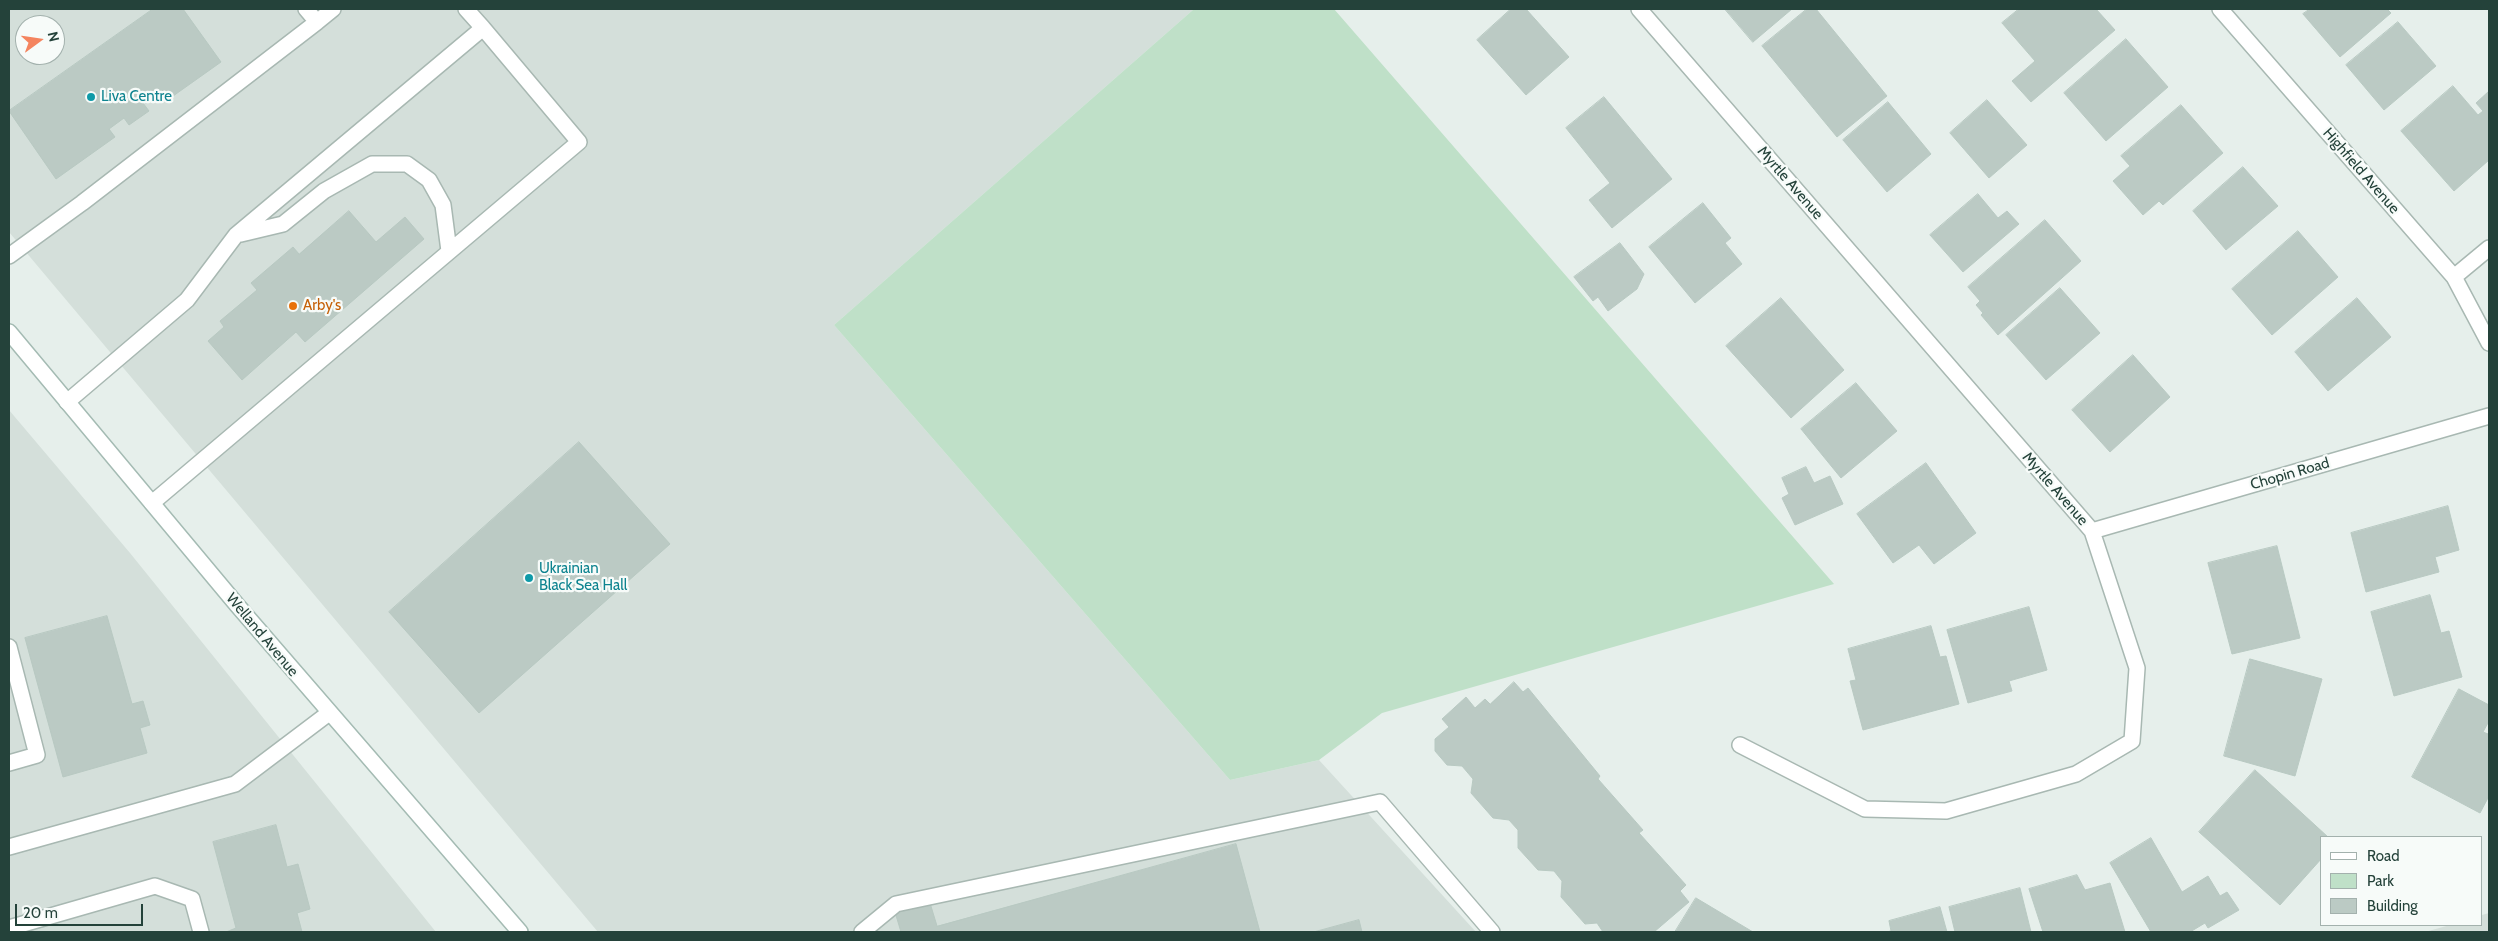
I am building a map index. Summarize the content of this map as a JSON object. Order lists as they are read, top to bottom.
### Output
{
  "streets": {
    "street": [
      "Highfield Avenue",
      "Myrtle Avenue",
      "Chopin Road",
      "Welland Avenue"
    ]
  },
  "crossings": [
    ["Myrtle Avenue", "Chopin Road"]
  ],
  "places": ["Liva Centre", "Arby's", "Ukrainian Black Sea Hall"],
  "legend": ["Road", "Park", "Building"],
  "scale_bar": "20 m",
  "north": "right"
}
